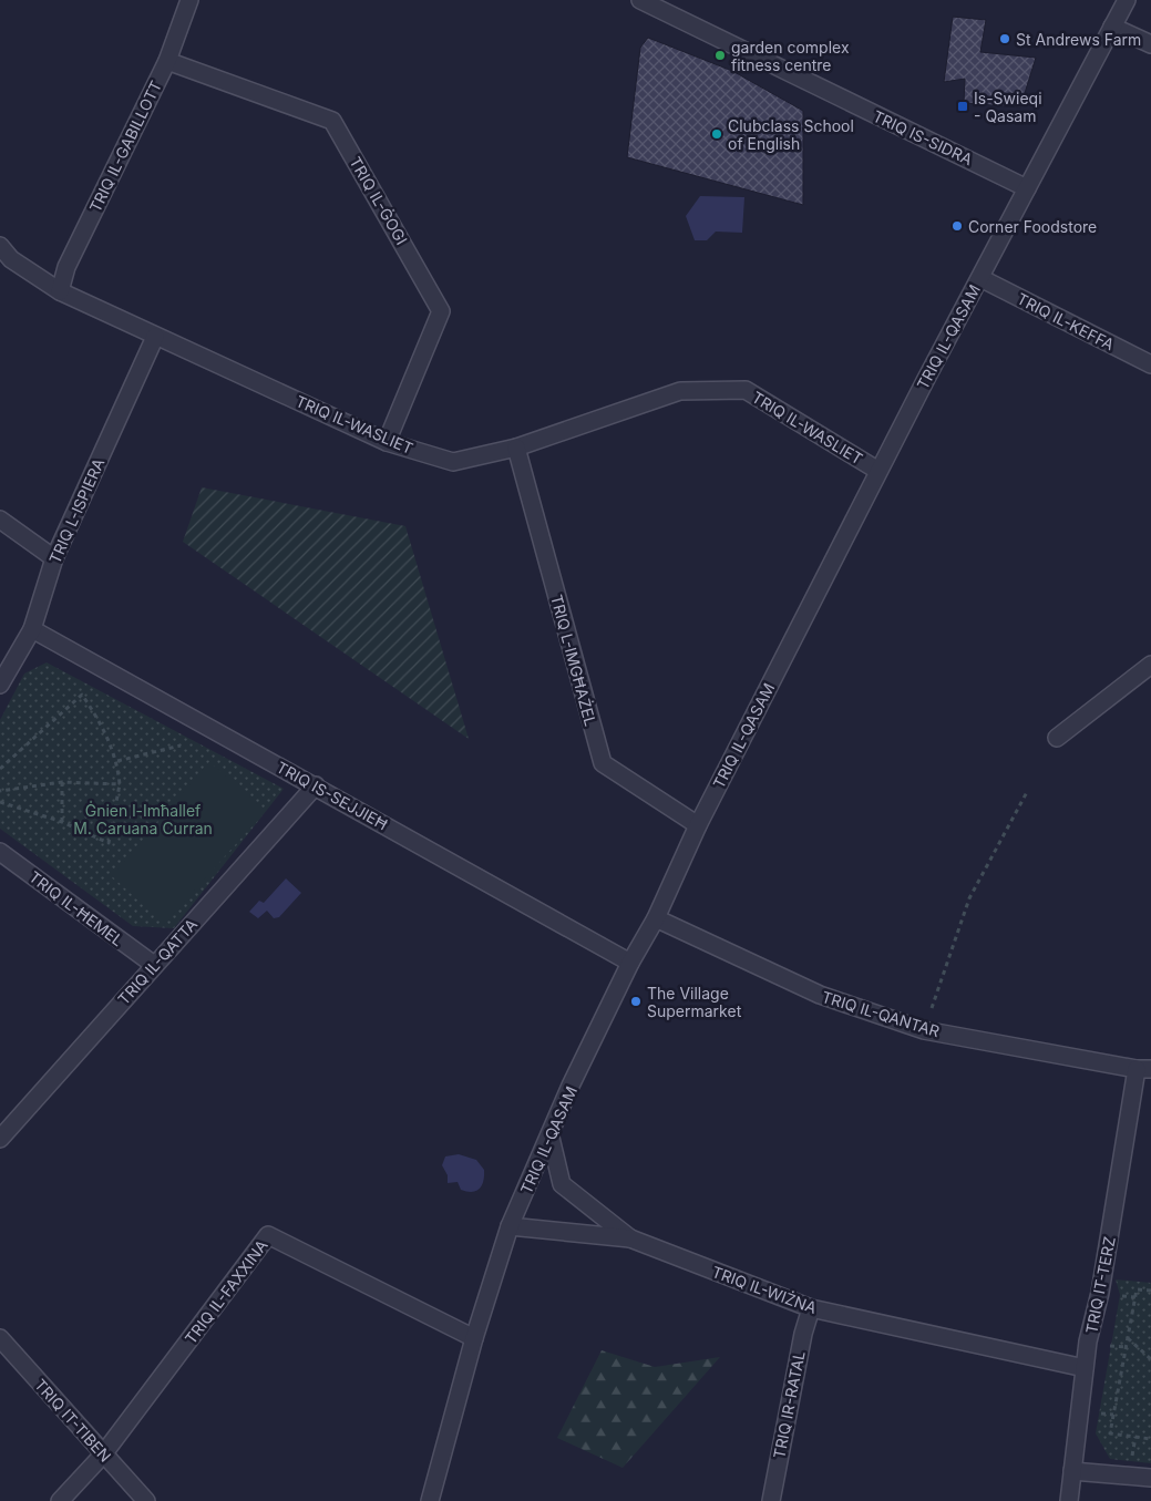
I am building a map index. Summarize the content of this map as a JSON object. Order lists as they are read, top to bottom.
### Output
{
  "streets": {
    "street": [
      "TRIQ IS-SIDRA",
      "TRIQ IL-GABILLOTT",
      "TRIQ IL-ĠOGI",
      "TRIQ IL-KEFFA",
      "TRIQ IL-QASAM",
      "TRIQ IL-WASLIET",
      "TRIQ L-ISPIERA",
      "TRIQ L-IMGĦAŻEL",
      "TRIQ IS-SEJJIEĦ",
      "TRIQ IL-ĦEMEL",
      "TRIQ IL-QATTA",
      "TRIQ IL-QANTAR",
      "TRIQ IT-TERZ",
      "TRIQ IL-WIŻNA",
      "TRIQ IL-FAXXINA",
      "TRIQ IR-RATAL",
      "TRIQ IT-TIBEN"
    ]
  },
  "crossings": [
    ["TRIQ IS-SIDRA", "TRIQ IL-QASAM"],
    ["TRIQ IL-GABILLOTT", "TRIQ IL-ĠOGI"],
    ["TRIQ IL-GABILLOTT", "TRIQ IL-WASLIET"],
    ["TRIQ IL-ĠOGI", "TRIQ IL-WASLIET"],
    ["TRIQ IL-KEFFA", "TRIQ IL-QASAM"],
    ["TRIQ IL-QASAM", "TRIQ IL-WASLIET"],
    ["TRIQ IL-QASAM", "TRIQ L-IMGĦAŻEL"],
    ["TRIQ IL-QASAM", "TRIQ IS-SEJJIEĦ"],
    ["TRIQ IL-QASAM", "TRIQ IL-QANTAR"],
    ["TRIQ IL-QASAM", "TRIQ IL-WIŻNA"],
    ["TRIQ IL-QASAM", "TRIQ IL-FAXXINA"],
    ["TRIQ IL-WASLIET", "TRIQ L-ISPIERA"],
    ["TRIQ IL-WASLIET", "TRIQ L-IMGĦAŻEL"],
    ["TRIQ L-ISPIERA", "TRIQ IS-SEJJIEĦ"],
    ["TRIQ IS-SEJJIEĦ", "TRIQ IL-QATTA"],
    ["TRIQ IL-ĦEMEL", "TRIQ IL-QATTA"],
    ["TRIQ IL-QANTAR", "TRIQ IT-TERZ"],
    ["TRIQ IT-TERZ", "TRIQ IL-WIŻNA"],
    ["TRIQ IL-WIŻNA", "TRIQ IR-RATAL"],
    ["TRIQ IL-FAXXINA", "TRIQ IT-TIBEN"]
  ],
  "parks": ["Ġnien l-Imħallef M. Caruana Curran"],
  "places": {
    "other": [
      "St Andrews Farm",
      "garden complex fitness centre",
      "Clubclass School of English",
      "Corner Foodstore",
      "The Village Supermarket"
    ],
    "transit": ["Is-Swieqi - Qasam"]
  }
}
